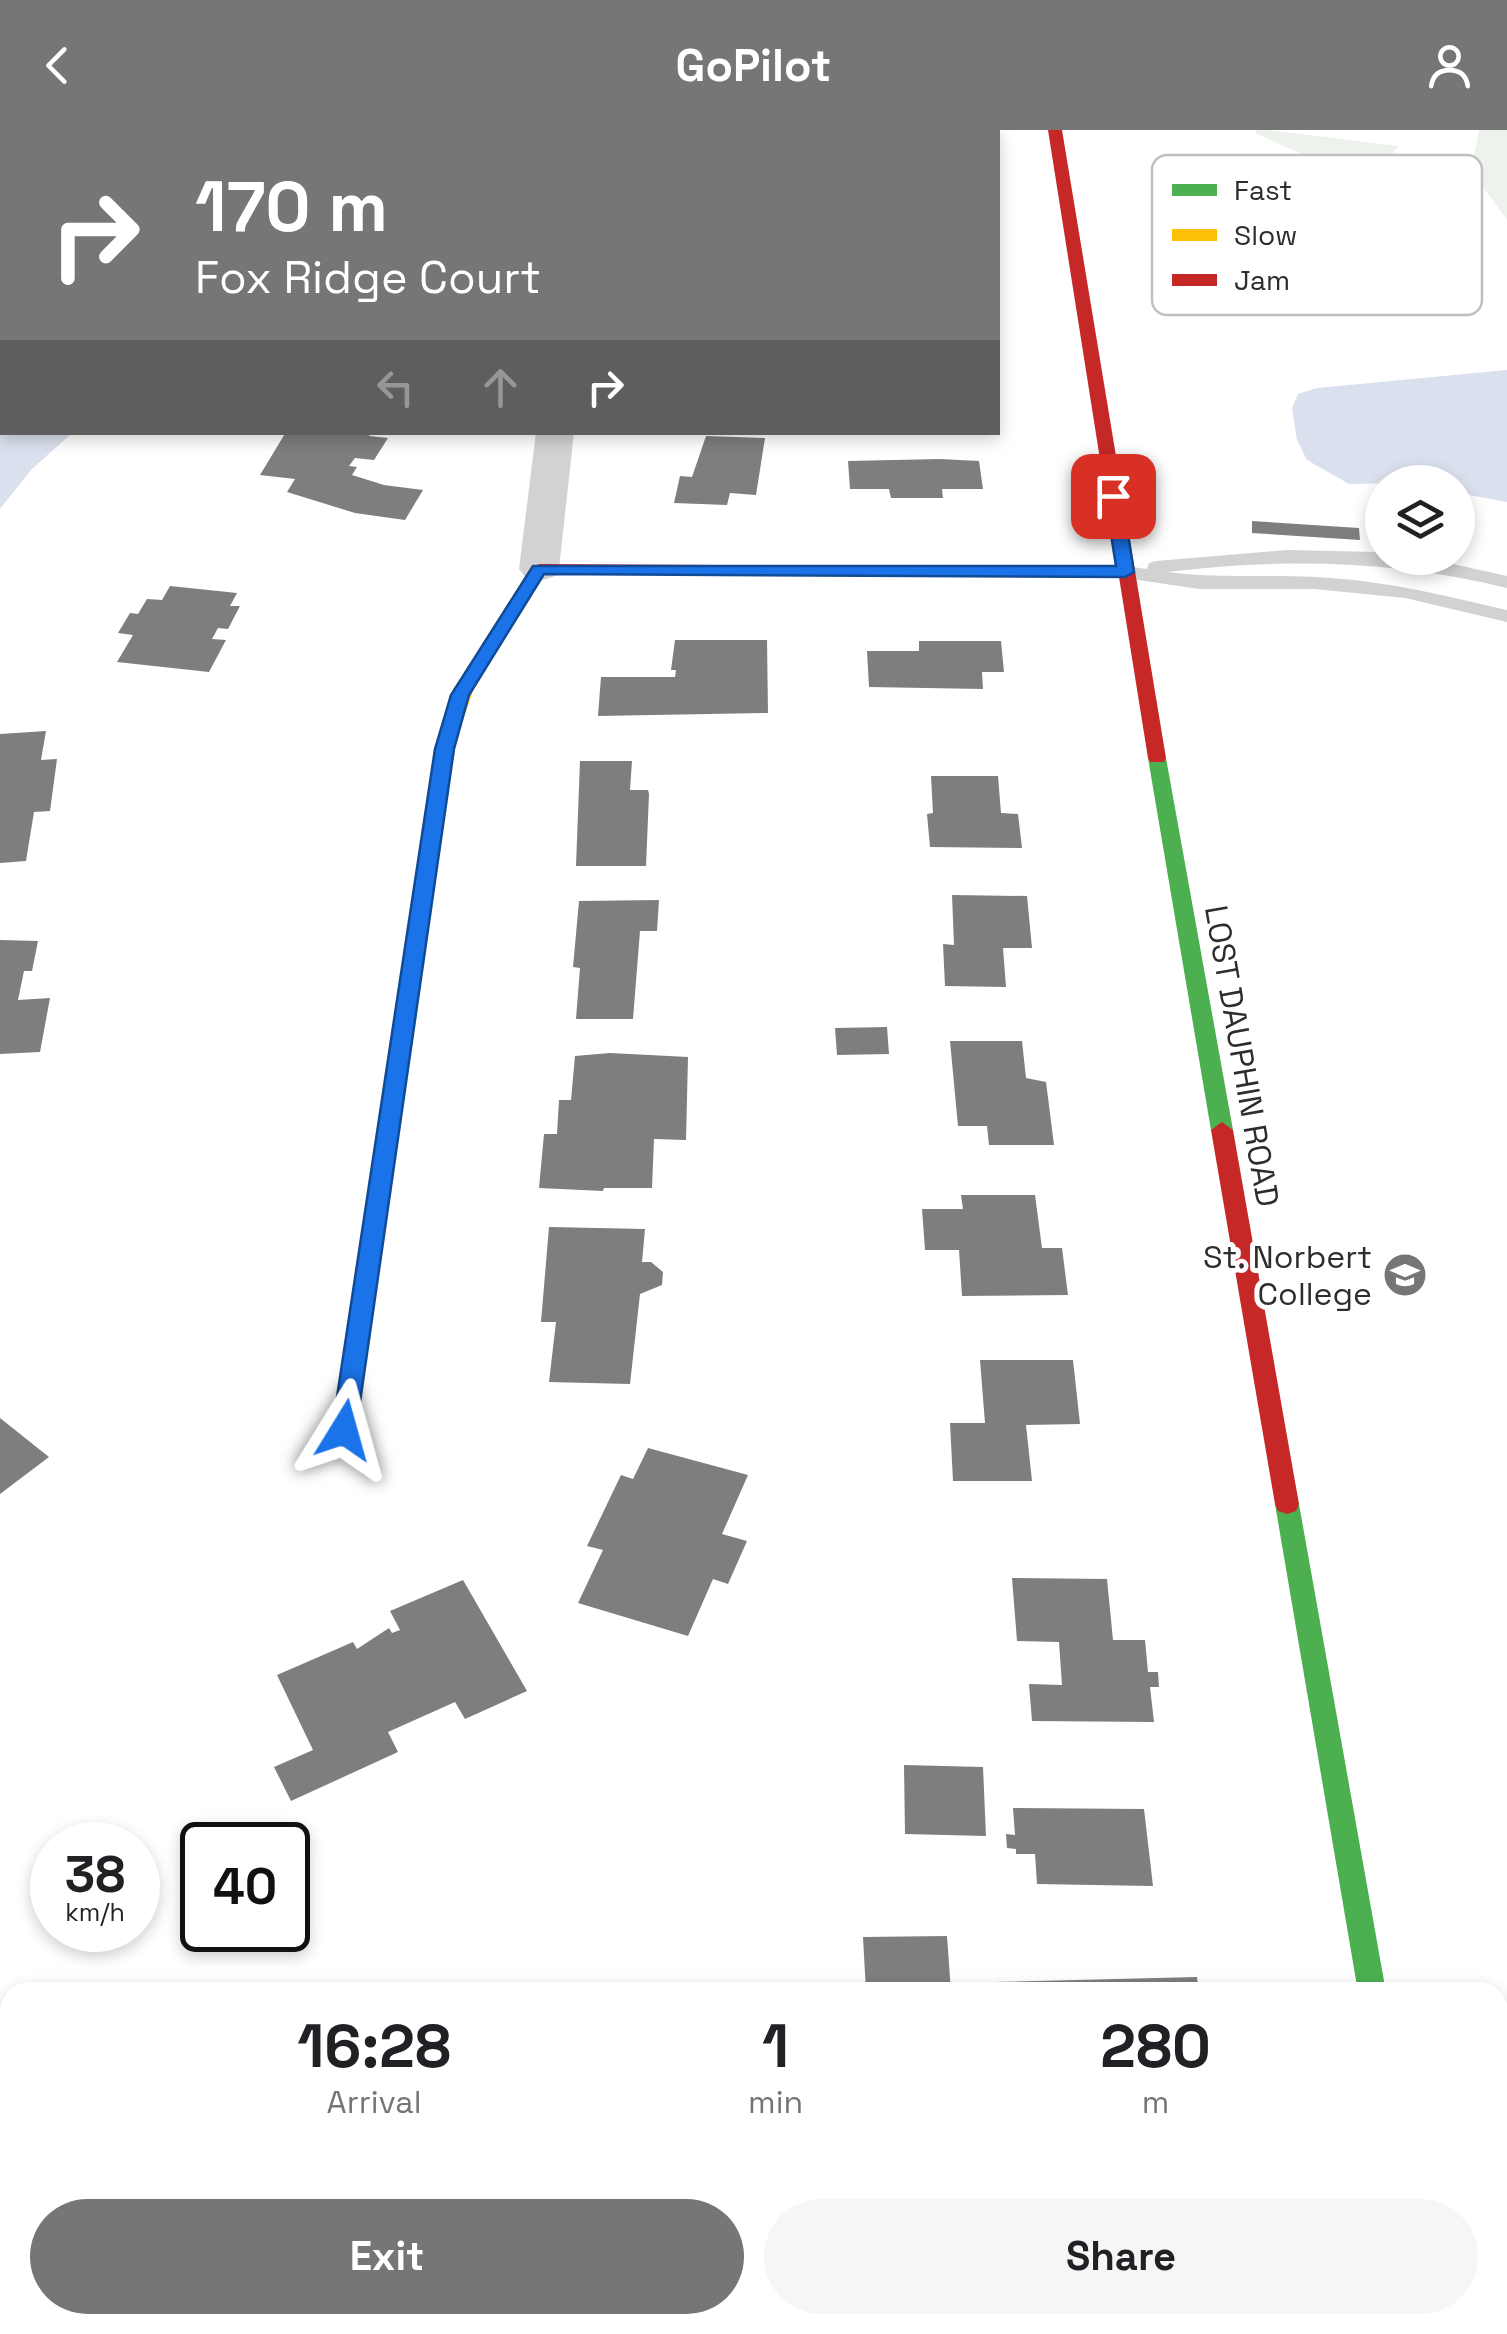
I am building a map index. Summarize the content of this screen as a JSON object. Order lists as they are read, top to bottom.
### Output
{
  "streets": {
    "main road": ["LOST DAUPHIN ROAD"]
  },
  "places": {
    "school or university": ["St. Norbert College"]
  },
  "legend": ["Fast", "Slow", "Jam"],
  "page": {
    "header": "GoPilot",
    "turn": ["170 m", "Fox Ridge Court"],
    "speed": "38 km/h",
    "limit": "40",
    "eta": [
      "16:28",
      "Arrival",
      "1",
      "min",
      "280",
      "m"
    ],
    "buttons": ["Exit", "Share"]
  }
}
